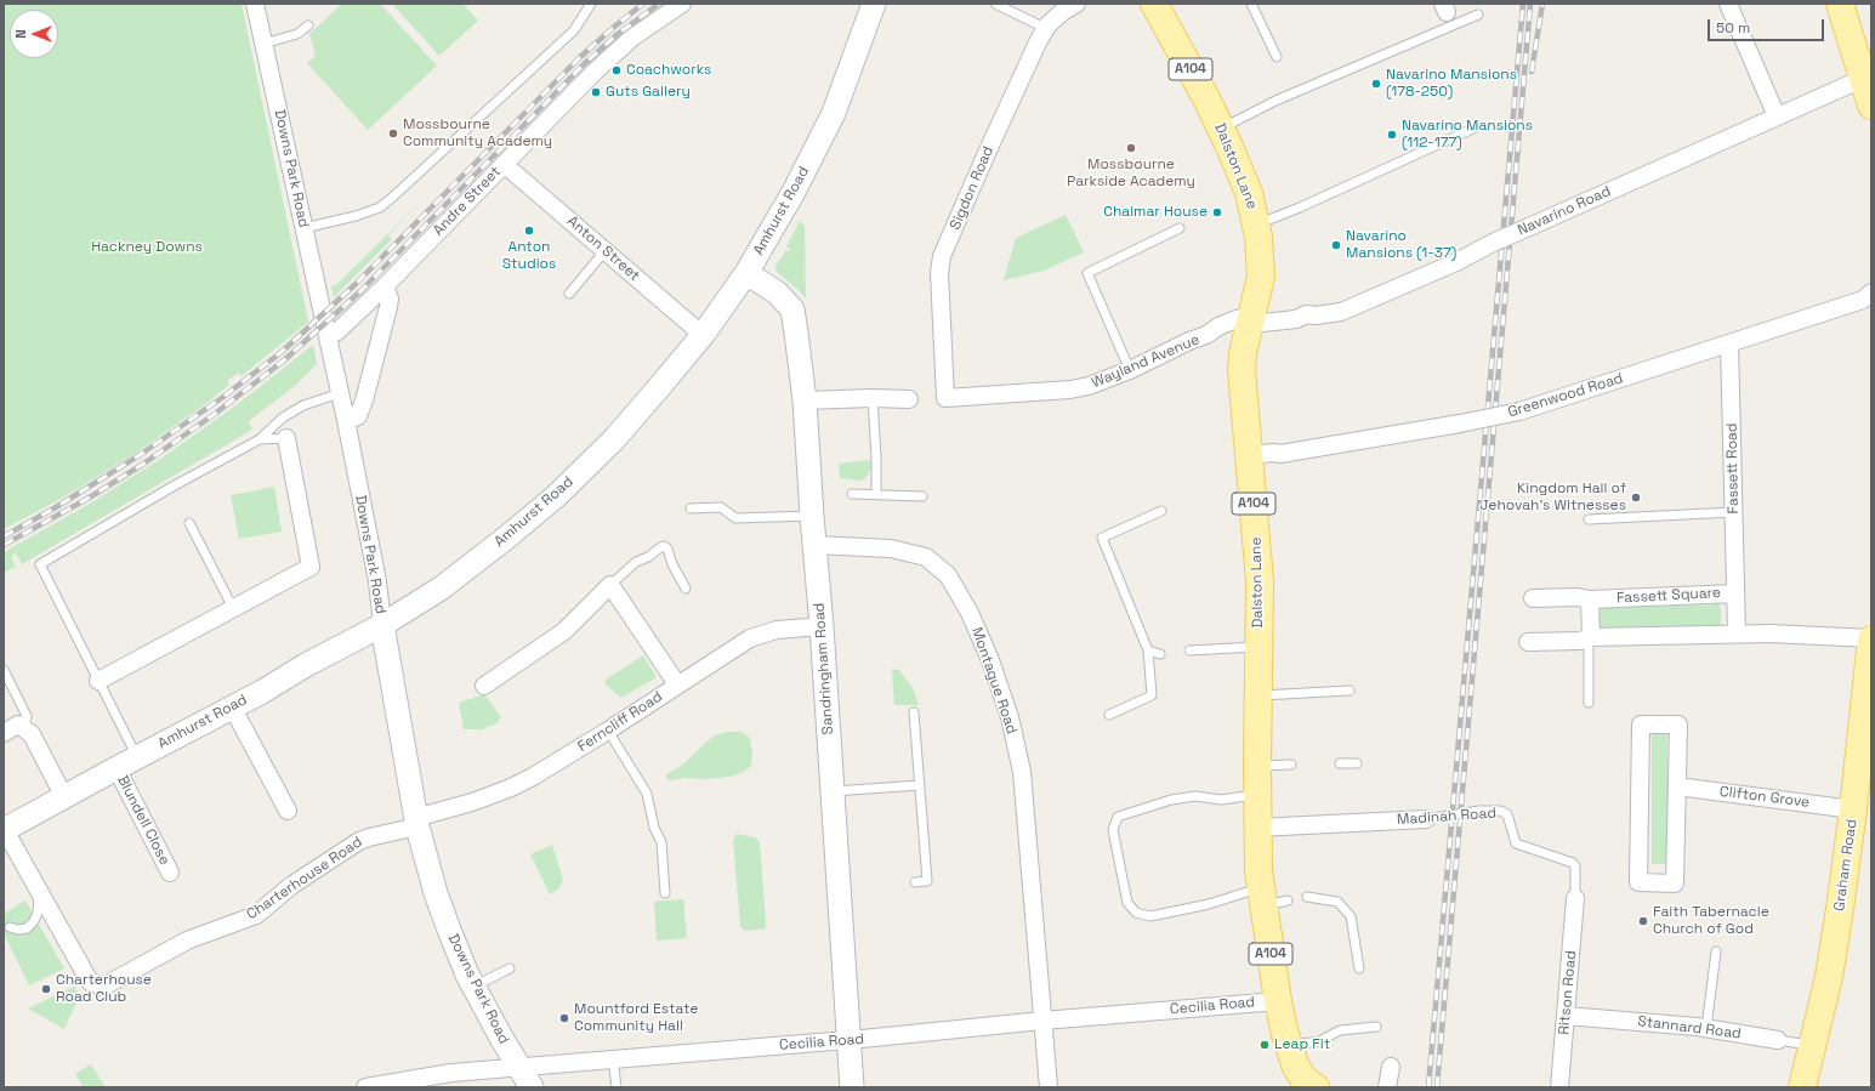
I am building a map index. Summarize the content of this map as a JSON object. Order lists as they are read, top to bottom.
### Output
{
  "streets": {
    "main road": ["A104", "Dalston Lane", "Graham Road"],
    "street": [
      "Downs Park Road",
      "Sigdon Road",
      "Andre Street",
      "Amhurst Road",
      "Navarino Road",
      "Anton Street",
      "Wayland Avenue",
      "Greenwood Road",
      "Fassett Road",
      "Fassett Square",
      "Sandringham Road",
      "Montague Road",
      "Ferncliff Road",
      "Clifton Grove",
      "Madinah Road",
      "Blundell Close",
      "Charterhouse Road",
      "Ritson Road",
      "Cecilia Road",
      "Stannard Road"
    ]
  },
  "crossings": [
    ["Dalston Lane", "Navarino Road"],
    ["Dalston Lane", "Wayland Avenue"],
    ["Dalston Lane", "Greenwood Road"],
    ["Dalston Lane", "Madinah Road"],
    ["Dalston Lane", "Cecilia Road"],
    ["Downs Park Road", "Andre Street"],
    ["Downs Park Road", "Amhurst Road"],
    ["Downs Park Road", "Ferncliff Road"],
    ["Downs Park Road", "Charterhouse Road"],
    ["Downs Park Road", "Cecilia Road"],
    ["Sigdon Road", "Wayland Avenue"],
    ["Andre Street", "Anton Street"],
    ["Amhurst Road", "Anton Street"],
    ["Amhurst Road", "Sandringham Road"],
    ["Amhurst Road", "Blundell Close"],
    ["Amhurst Road", "Charterhouse Road"],
    ["Navarino Road", "Wayland Avenue"],
    ["Greenwood Road", "Fassett Road"],
    ["Fassett Road", "Fassett Square"],
    ["Sandringham Road", "Montague Road"],
    ["Sandringham Road", "Ferncliff Road"],
    ["Sandringham Road", "Cecilia Road"],
    ["Montague Road", "Cecilia Road"],
    ["Ferncliff Road", "Charterhouse Road"],
    ["Clifton Grove", "Graham Road"],
    ["Madinah Road", "Ritson Road"],
    ["Graham Road", "Stannard Road"],
    ["Ritson Road", "Stannard Road"]
  ],
  "parks": ["Hackney Downs"],
  "places": [
    "Coachworks",
    "Navarino Mansions (178-250)",
    "Guts Gallery",
    "Mossbourne Community Academy",
    "Navarino Mansions (112-177)",
    "Mossbourne Parkside Academy",
    "Chalmar House",
    "Anton Studios",
    "Navarino Mansions (1-37)",
    "Kingdom Hall of Jehovah's Witnesses",
    "Faith Tabernacle Church of God",
    "Charterhouse Road Club",
    "Mountford Estate Community Hall",
    "Leap Fit"
  ],
  "scale_bar": "50 m",
  "north": "left"
}
